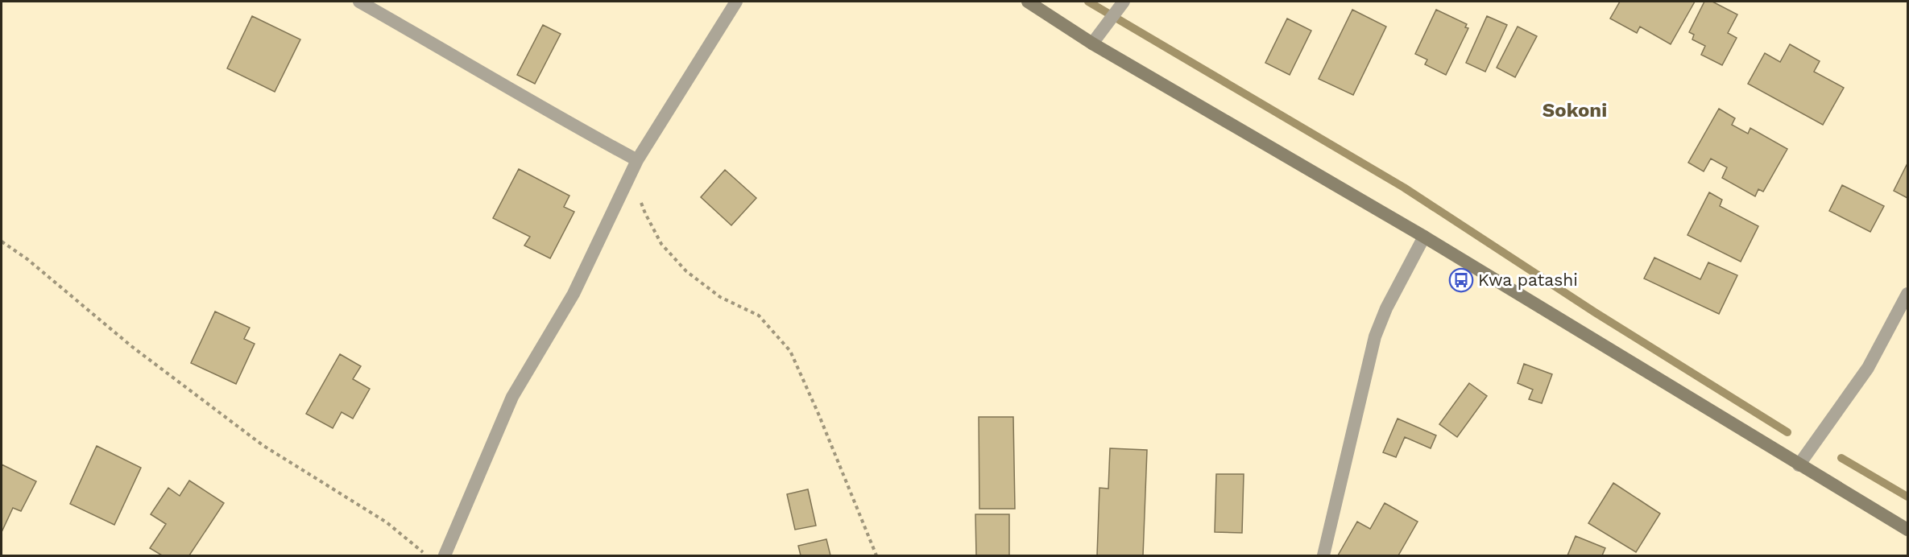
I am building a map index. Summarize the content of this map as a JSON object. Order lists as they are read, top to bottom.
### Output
{
  "districts": ["Sokoni"],
  "places": {
    "bus stop": ["Kwa patashi"]
  }
}
